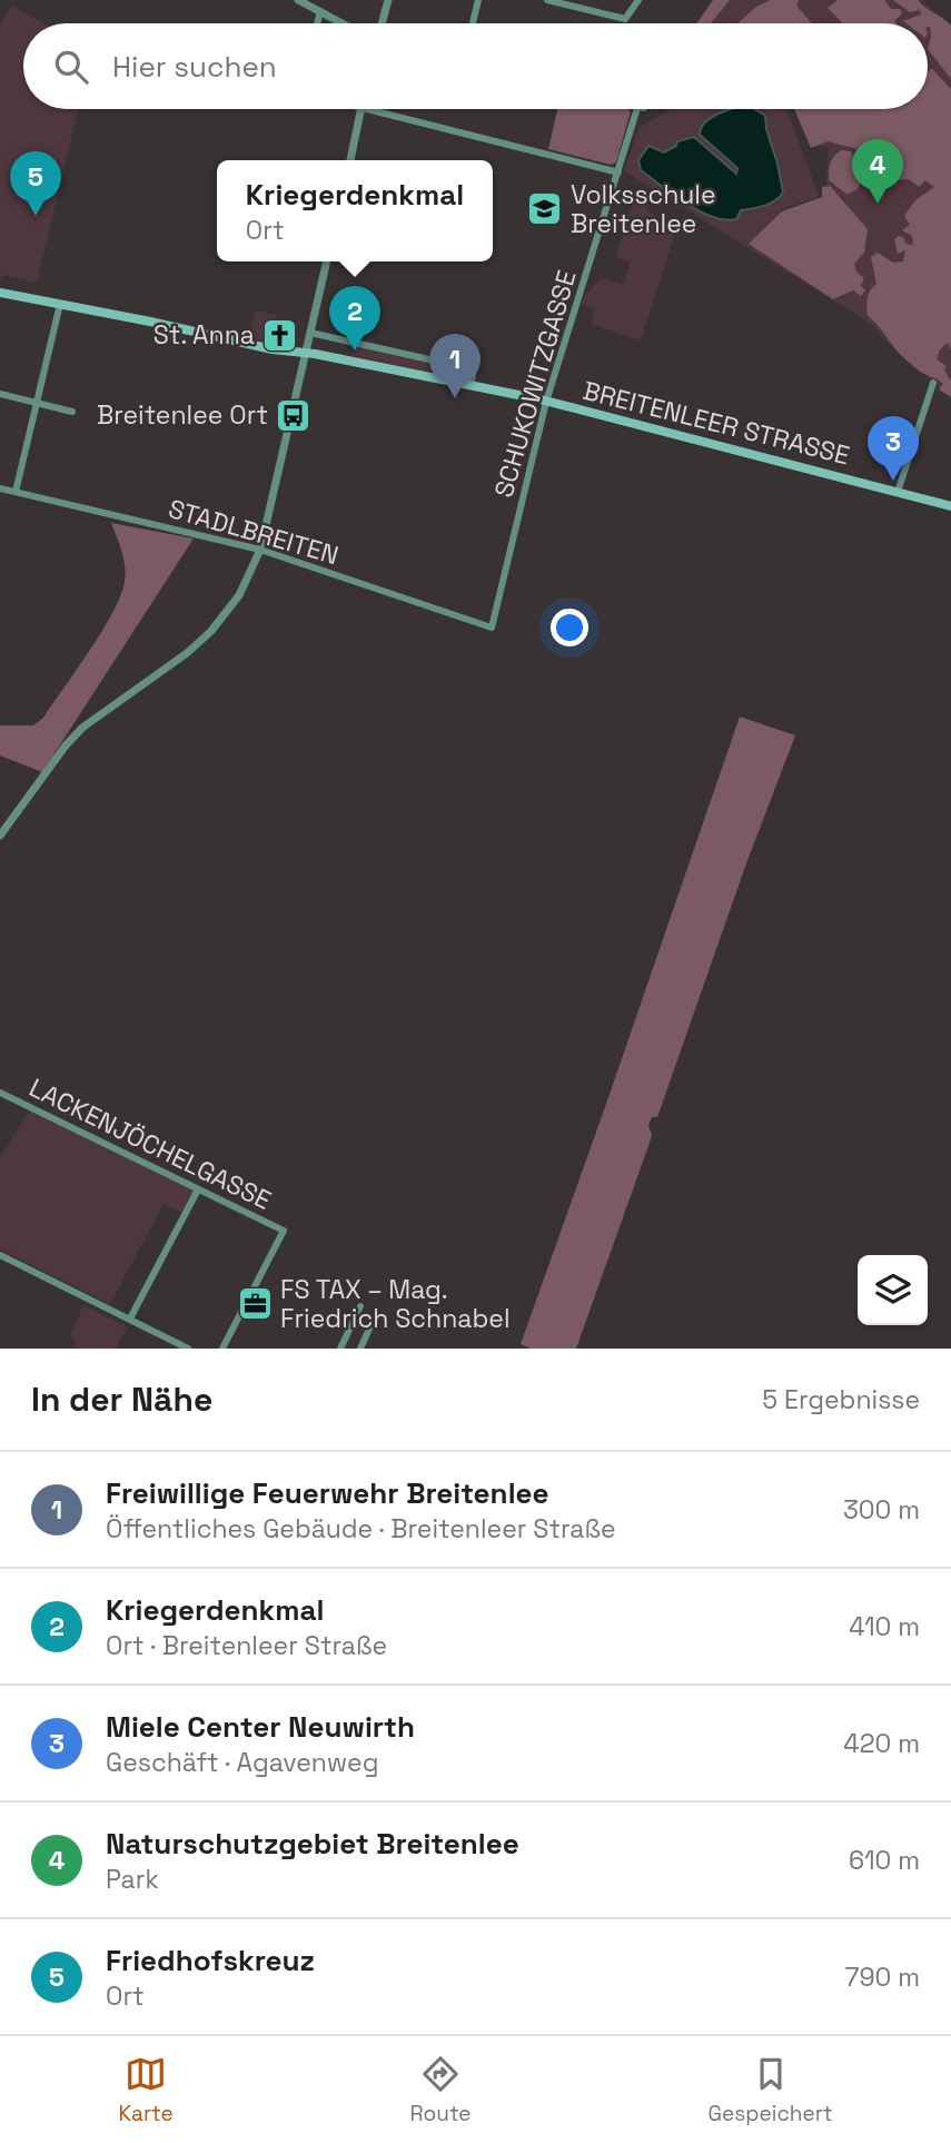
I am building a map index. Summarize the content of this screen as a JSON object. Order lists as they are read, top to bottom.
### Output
{
  "streets": {
    "main road": ["BREITENLEER STRASSE"],
    "street": ["SCHUKOWITZGASSE", "STADLBREITEN", "LACKENJÖCHELGASSE"]
  },
  "crossings": [
    ["SCHUKOWITZGASSE", "BREITENLEER STRASSE"],
    ["SCHUKOWITZGASSE", "STADLBREITEN"]
  ],
  "places": {
    "school or university": ["Volksschule Breitenlee"],
    "church": ["St. Anna"],
    "bus stop": ["Breitenlee Ort"],
    "office": ["FS TAX – Mag. Friedrich Schnabel"]
  },
  "page": {
    "search": "Hier suchen",
    "pins": [
      "4",
      "5",
      "2",
      "1",
      "3"
    ],
    "popup": ["Kriegerdenkmal", "Ort"],
    "heading": ["In der Nähe", "5 Ergebnisse"],
    "list": [
      {
        "mark": "1",
        "name": "Freiwillige Feuerwehr Breitenlee",
        "note": "Öffentliches Gebäude · Breitenleer Straße",
        "value": "300 m"
      },
      {
        "mark": "2",
        "name": "Kriegerdenkmal",
        "note": "Ort · Breitenleer Straße",
        "value": "410 m"
      },
      {
        "mark": "3",
        "name": "Miele Center Neuwirth",
        "note": "Geschäft · Agavenweg",
        "value": "420 m"
      },
      {
        "mark": "4",
        "name": "Naturschutzgebiet Breitenlee",
        "note": "Park",
        "value": "610 m"
      },
      {
        "mark": "5",
        "name": "Friedhofskreuz",
        "note": "Ort",
        "value": "790 m"
      }
    ],
    "nav": ["Karte", "Route", "Gespeichert"]
  }
}
